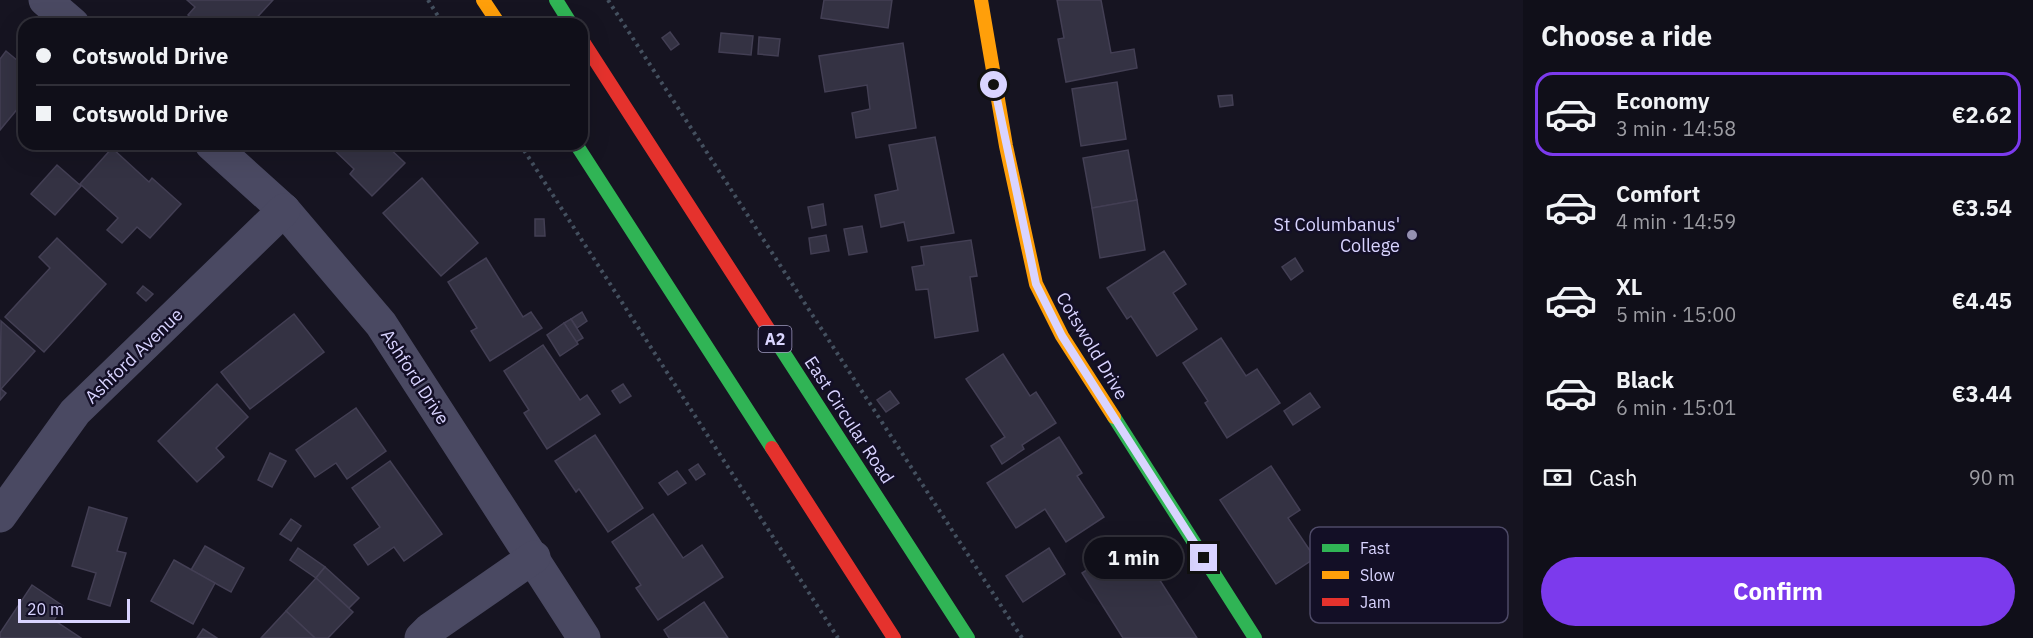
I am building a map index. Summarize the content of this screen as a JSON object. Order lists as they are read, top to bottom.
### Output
{
  "streets": {
    "main road": ["A2", "Cotswold Drive", "East Circular Road"],
    "street": ["Ashford Avenue", "Ashford Drive"]
  },
  "crossings": [
    ["Ashford Avenue", "Ashford Drive"]
  ],
  "places": ["St Columbanus' College"],
  "legend": ["Fast", "Slow", "Jam"],
  "scale_bar": "20 m",
  "page": {
    "heading": "Choose a ride",
    "banner": ["Cotswold Drive", "Cotswold Drive"],
    "list": [
      {
        "name": "Economy",
        "note": "3 min · 14:58",
        "value": "€2.62"
      },
      {
        "name": "Comfort",
        "note": "4 min · 14:59",
        "value": "€3.54"
      },
      {
        "name": "XL",
        "note": "5 min · 15:00",
        "value": "€4.45"
      },
      {
        "name": "Black",
        "note": "6 min · 15:01",
        "value": "€3.44"
      }
    ],
    "pay": ["Cash", "90 m"],
    "bubble": "1 min",
    "buttons": "Confirm",
    "scale": "20 m"
  }
}
